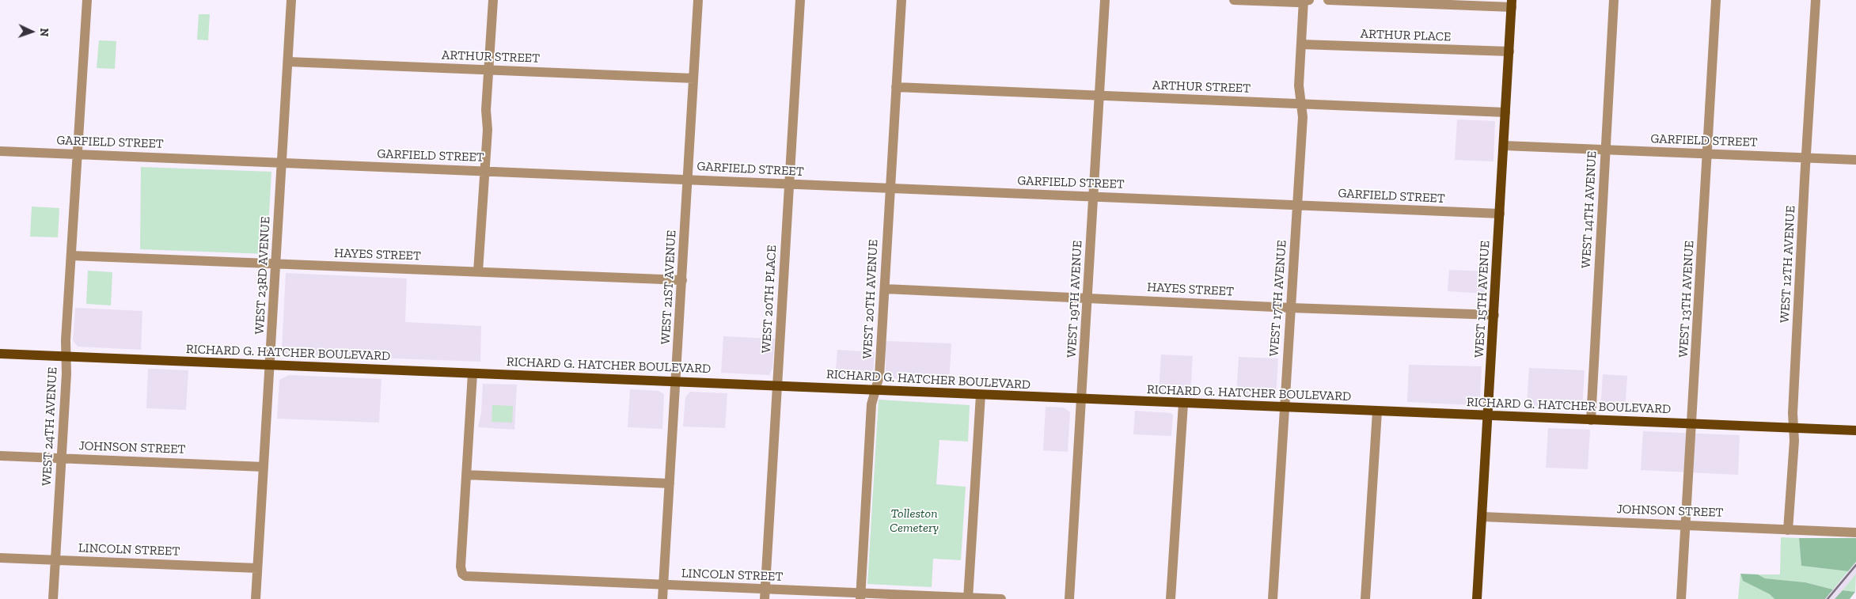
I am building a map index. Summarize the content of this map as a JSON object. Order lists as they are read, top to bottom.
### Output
{
  "streets": {
    "main road": ["WEST 15TH AVENUE", "RICHARD G. HATCHER BOULEVARD"],
    "street": [
      "ARTHUR PLACE",
      "ARTHUR STREET",
      "GARFIELD STREET",
      "WEST 14TH AVENUE",
      "HAYES STREET",
      "WEST 12TH AVENUE",
      "WEST 23RD AVENUE",
      "WEST 21ST AVENUE",
      "WEST 17TH AVENUE",
      "WEST 20TH PLACE",
      "WEST 20TH AVENUE",
      "WEST 19TH AVENUE",
      "WEST 13TH AVENUE",
      "WEST 24TH AVENUE",
      "JOHNSON STREET",
      "LINCOLN STREET"
    ]
  },
  "crossings": [
    ["ARTHUR PLACE", "WEST 17TH AVENUE"],
    ["ARTHUR PLACE", "WEST 15TH AVENUE"],
    ["ARTHUR STREET", "WEST 23RD AVENUE"],
    ["ARTHUR STREET", "WEST 21ST AVENUE"],
    ["ARTHUR STREET", "WEST 17TH AVENUE"],
    ["ARTHUR STREET", "WEST 20TH AVENUE"],
    ["ARTHUR STREET", "WEST 19TH AVENUE"],
    ["ARTHUR STREET", "WEST 15TH AVENUE"],
    ["GARFIELD STREET", "WEST 14TH AVENUE"],
    ["GARFIELD STREET", "WEST 12TH AVENUE"],
    ["GARFIELD STREET", "WEST 23RD AVENUE"],
    ["GARFIELD STREET", "WEST 21ST AVENUE"],
    ["GARFIELD STREET", "WEST 17TH AVENUE"],
    ["GARFIELD STREET", "WEST 20TH PLACE"],
    ["GARFIELD STREET", "WEST 20TH AVENUE"],
    ["GARFIELD STREET", "WEST 19TH AVENUE"],
    ["GARFIELD STREET", "WEST 15TH AVENUE"],
    ["GARFIELD STREET", "WEST 13TH AVENUE"],
    ["GARFIELD STREET", "WEST 24TH AVENUE"],
    ["WEST 14TH AVENUE", "RICHARD G. HATCHER BOULEVARD"],
    ["HAYES STREET", "WEST 23RD AVENUE"],
    ["HAYES STREET", "WEST 21ST AVENUE"],
    ["HAYES STREET", "WEST 17TH AVENUE"],
    ["HAYES STREET", "WEST 20TH AVENUE"],
    ["HAYES STREET", "WEST 19TH AVENUE"],
    ["HAYES STREET", "WEST 15TH AVENUE"],
    ["HAYES STREET", "WEST 24TH AVENUE"],
    ["WEST 12TH AVENUE", "RICHARD G. HATCHER BOULEVARD"],
    ["WEST 12TH AVENUE", "JOHNSON STREET"],
    ["WEST 23RD AVENUE", "RICHARD G. HATCHER BOULEVARD"],
    ["WEST 23RD AVENUE", "JOHNSON STREET"],
    ["WEST 23RD AVENUE", "LINCOLN STREET"],
    ["WEST 21ST AVENUE", "RICHARD G. HATCHER BOULEVARD"],
    ["WEST 21ST AVENUE", "LINCOLN STREET"],
    ["WEST 17TH AVENUE", "RICHARD G. HATCHER BOULEVARD"],
    ["WEST 20TH PLACE", "RICHARD G. HATCHER BOULEVARD"],
    ["WEST 20TH PLACE", "LINCOLN STREET"],
    ["WEST 20TH AVENUE", "RICHARD G. HATCHER BOULEVARD"],
    ["WEST 20TH AVENUE", "LINCOLN STREET"],
    ["WEST 19TH AVENUE", "RICHARD G. HATCHER BOULEVARD"],
    ["WEST 15TH AVENUE", "RICHARD G. HATCHER BOULEVARD"],
    ["WEST 15TH AVENUE", "JOHNSON STREET"],
    ["WEST 13TH AVENUE", "RICHARD G. HATCHER BOULEVARD"],
    ["WEST 13TH AVENUE", "JOHNSON STREET"],
    ["RICHARD G. HATCHER BOULEVARD", "WEST 24TH AVENUE"],
    ["WEST 24TH AVENUE", "JOHNSON STREET"],
    ["WEST 24TH AVENUE", "LINCOLN STREET"]
  ],
  "parks": ["Tolleston Cemetery"],
  "north": "right"
}
